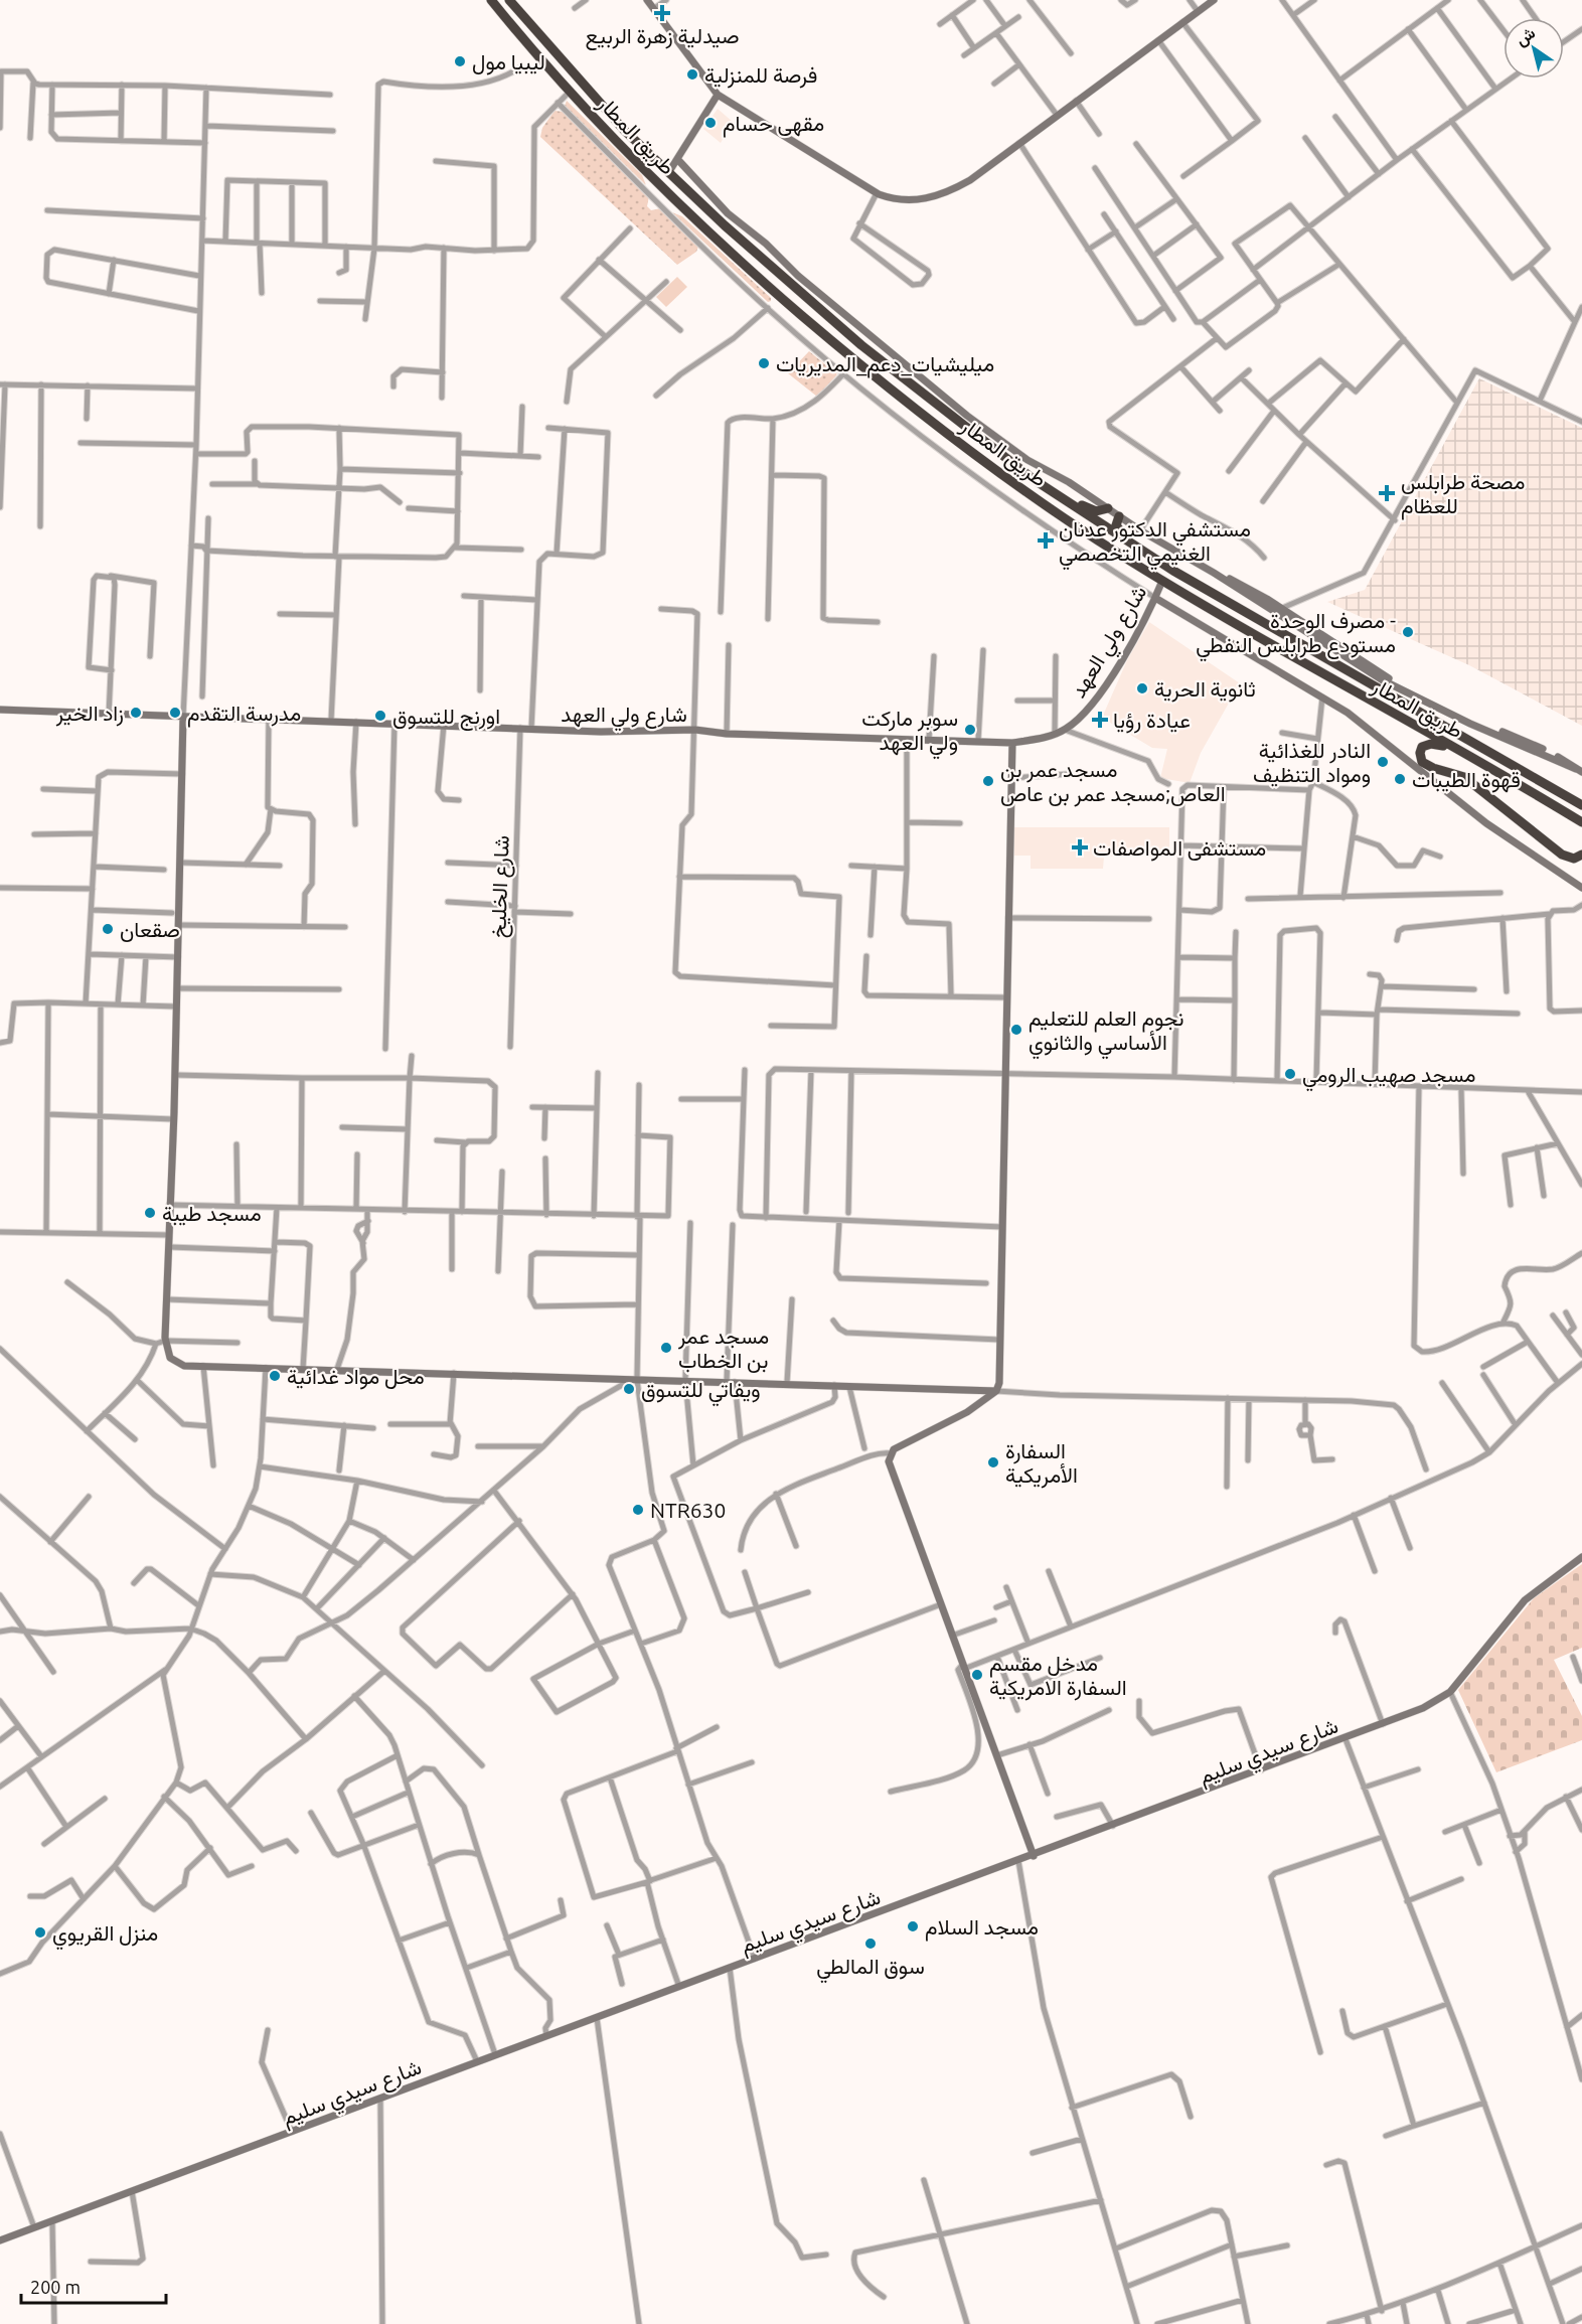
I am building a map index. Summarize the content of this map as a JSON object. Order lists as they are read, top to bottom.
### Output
{
  "streets": {
    "highway": ["طريق المطار"],
    "street": ["شارع ولي العهد", "شارع الخليخ", "شارع سيدي سليم"]
  },
  "crossings": [
    ["طريق المطار", "شارع ولي العهد"],
    ["شارع ولي العهد", "شارع الخليخ"]
  ],
  "places": {
    "health": [
      "صيدلية زهرة الربيع",
      "مصحة طرابلس للعظام",
      "مستشفي الدكتور عدنان الغنيمي التخصصي",
      "عيادة رؤيا",
      "مستشفى المواصفات"
    ],
    "other": [
      "ليبيا مول",
      "فرصة للمنزلية",
      "مقهى حسام",
      "ميليشيات_دعم_المديريات",
      "مصرف الوحدة - مستودع طرابلس النفطي",
      "ثانوية الحرية",
      "زاد الخير",
      "مدرسة التقدم",
      "اورنج للتسوق",
      "سوبر ماركت ولي العهد",
      "النادر للغذائية ومواد التنظيف",
      "قهوة الطيبات",
      "مسجد عمر بن العاص;مسجد عمر بن عاص",
      "صقعان",
      "نجوم العلم للتعليم الأساسي والثانوي",
      "مسجد صهيب الرومي",
      "مسجد طيبة",
      "مسجد عمر بن الخطاب",
      "محل مواد غدائية",
      "ويفاتي للتسوق",
      "السفارة الأمريكية",
      "NTR630",
      "مدخل مقسم السفارة الامريكية",
      "مسجد السلام",
      "منزل القريوي",
      "سوق المالطي"
    ]
  },
  "scale_bar": "200 m",
  "north": "top left"
}
